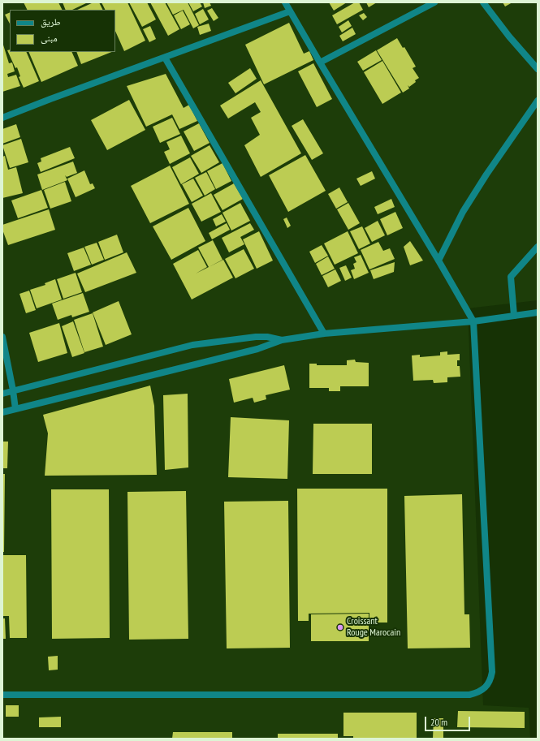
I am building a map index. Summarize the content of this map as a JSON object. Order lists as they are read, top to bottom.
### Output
{
  "places": ["Croissant Rouge Marocain"],
  "legend": ["طريق", "مبنى"],
  "scale_bar": "20 m"
}
